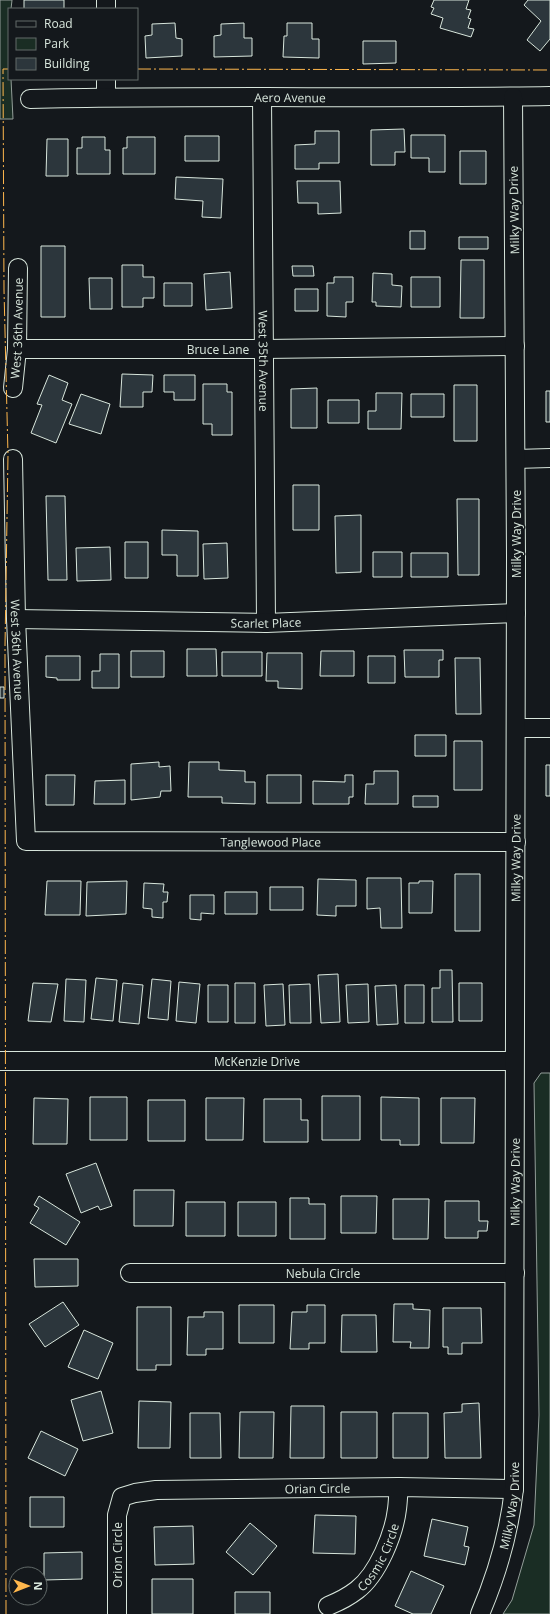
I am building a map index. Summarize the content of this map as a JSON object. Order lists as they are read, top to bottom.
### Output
{
  "streets": {
    "street": [
      "Aero Avenue",
      "Milky Way Drive",
      "West 36th Avenue",
      "Bruce Lane",
      "West 35th Avenue",
      "Scarlet Place",
      "Tanglewood Place",
      "McKenzie Drive",
      "Nebula Circle",
      "Orian Circle",
      "Orion Circle",
      "Cosmic Circle"
    ]
  },
  "crossings": [
    ["Aero Avenue", "Milky Way Drive"],
    ["Aero Avenue", "West 35th Avenue"],
    ["Milky Way Drive", "Bruce Lane"],
    ["Milky Way Drive", "Scarlet Place"],
    ["Milky Way Drive", "Tanglewood Place"],
    ["Milky Way Drive", "McKenzie Drive"],
    ["Milky Way Drive", "Nebula Circle"],
    ["Milky Way Drive", "Orian Circle"],
    ["West 36th Avenue", "Bruce Lane"],
    ["West 36th Avenue", "Scarlet Place"],
    ["West 36th Avenue", "Tanglewood Place"],
    ["Bruce Lane", "West 35th Avenue"],
    ["West 35th Avenue", "Scarlet Place"],
    ["Orian Circle", "Orion Circle"],
    ["Orian Circle", "Cosmic Circle"]
  ],
  "legend": ["Road", "Park", "Building"],
  "north": "right"
}
